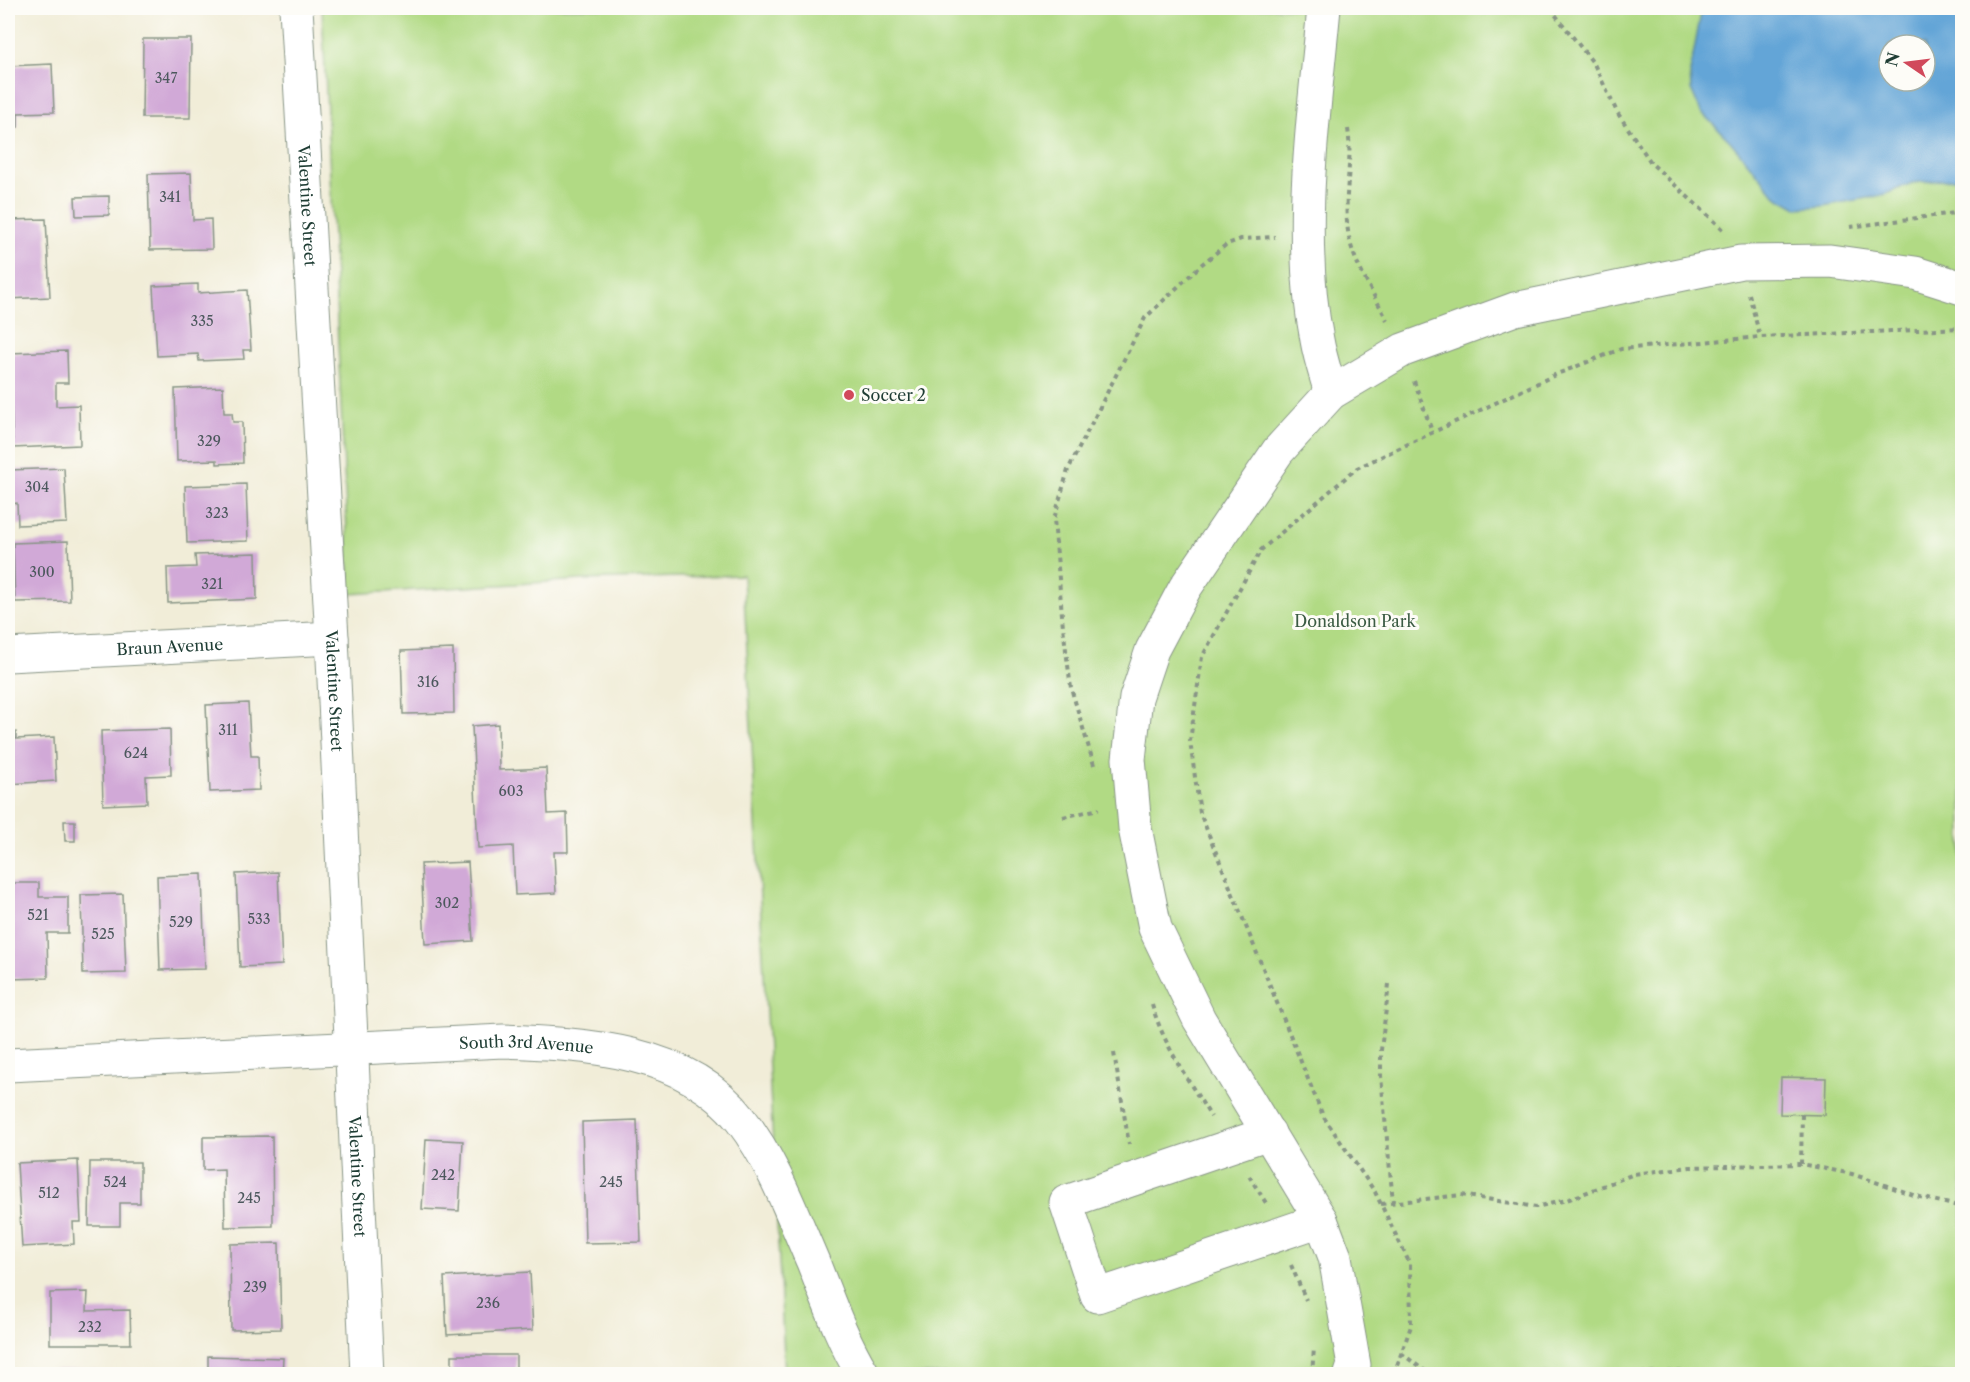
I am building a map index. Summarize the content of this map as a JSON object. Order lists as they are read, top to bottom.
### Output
{
  "streets": {
    "street": ["Valentine Street", "Braun Avenue", "South 3rd Avenue"]
  },
  "crossings": [
    ["Valentine Street", "Braun Avenue"],
    ["Valentine Street", "South 3rd Avenue"]
  ],
  "parks": ["Donaldson Park"],
  "places": ["Soccer 2"],
  "house_numbers": [
    "347",
    "341",
    "335",
    "329",
    "304",
    "323",
    "300",
    "321",
    "316",
    "311",
    "624",
    "603",
    "302",
    "521",
    "533",
    "529",
    "525",
    "242",
    "524",
    "245",
    "512",
    "245",
    "239",
    "236",
    "232"
  ],
  "north": "left"
}
